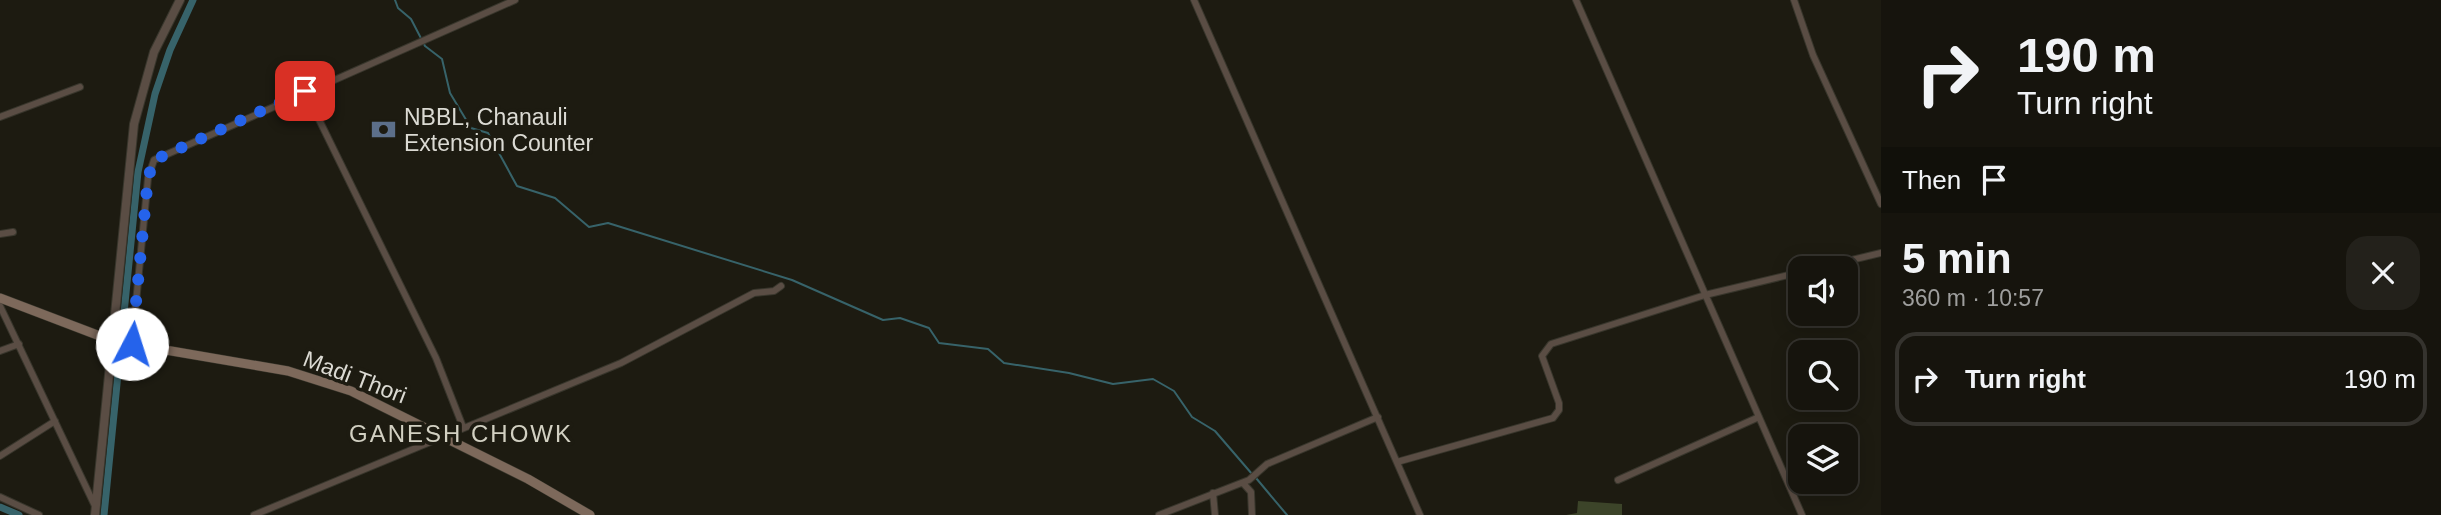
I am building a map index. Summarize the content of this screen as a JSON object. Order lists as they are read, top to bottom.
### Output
{
  "streets": {
    "main road": ["Madi Thori"]
  },
  "districts": ["GANESH CHOWK"],
  "places": {
    "bank": ["NBBL, Chanauli Extension Counter"]
  },
  "page": {
    "turn": ["190 m", "Turn right"],
    "then": "Then",
    "heading": ["5 min", "360 m · 10:57"],
    "list": [
      {
        "name": "Turn right",
        "value": "190 m"
      }
    ]
  }
}
